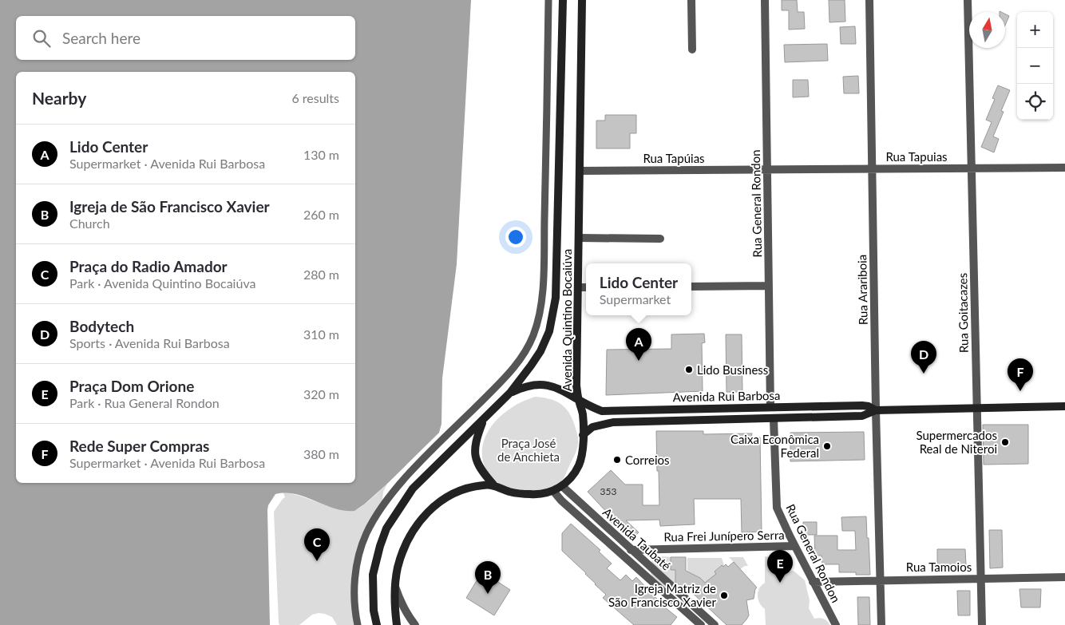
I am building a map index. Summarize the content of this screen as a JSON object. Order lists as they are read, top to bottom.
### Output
{
  "streets": {
    "main road": ["Avenida Quintino Bocaiúva", "Avenida Rui Barbosa"],
    "street": [
      "Rua Tapuias",
      "Rua Tapúias",
      "Rua General Rondon",
      "Rua Arariboia",
      "Rua Goitacazes",
      "Rua Frei Junípero Serra",
      "Avenida Taubaté",
      "Rua Tamoios"
    ]
  },
  "crossings": [
    ["Rua Tapuias", "Rua Tapúias"],
    ["Rua Tapuias", "Rua General Rondon"],
    ["Rua Tapuias", "Rua Arariboia"],
    ["Rua Tapuias", "Rua Goitacazes"],
    ["Rua Tapúias", "Rua General Rondon"],
    ["Rua Tapúias", "Avenida Quintino Bocaiúva"],
    ["Rua General Rondon", "Avenida Rui Barbosa"],
    ["Rua General Rondon", "Rua Frei Junípero Serra"],
    ["Rua General Rondon", "Rua Tamoios"],
    ["Rua Arariboia", "Avenida Rui Barbosa"],
    ["Rua Arariboia", "Rua Tamoios"],
    ["Rua Goitacazes", "Avenida Rui Barbosa"],
    ["Rua Goitacazes", "Rua Tamoios"],
    ["Avenida Quintino Bocaiúva", "Avenida Rui Barbosa"],
    ["Avenida Quintino Bocaiúva", "Avenida Taubaté"],
    ["Avenida Rui Barbosa", "Avenida Taubaté"],
    ["Rua Frei Junípero Serra", "Avenida Taubaté"]
  ],
  "parks": ["Praça José de Anchieta"],
  "places": [
    "Lido Business",
    "Supermercados Real de Niteroi",
    "Caixa Econômica Federal",
    "Correios",
    "Igreja Matriz de São Francisco Xavier"
  ],
  "house_numbers": ["353"],
  "north": "top",
  "page": {
    "map_buttons": ["+", "−"],
    "search": "Search here",
    "heading": ["Nearby", "6 results"],
    "list": [
      {
        "mark": "A",
        "name": "Lido Center",
        "note": "Supermarket · Avenida Rui Barbosa",
        "value": "130 m"
      },
      {
        "mark": "B",
        "name": "Igreja de São Francisco Xavier",
        "note": "Church",
        "value": "260 m"
      },
      {
        "mark": "C",
        "name": "Praça do Radio Amador",
        "note": "Park · Avenida Quintino Bocaiúva",
        "value": "280 m"
      },
      {
        "mark": "D",
        "name": "Bodytech",
        "note": "Sports · Avenida Rui Barbosa",
        "value": "310 m"
      },
      {
        "mark": "E",
        "name": "Praça Dom Orione",
        "note": "Park · Rua General Rondon",
        "value": "320 m"
      },
      {
        "mark": "F",
        "name": "Rede Super Compras",
        "note": "Supermarket · Avenida Rui Barbosa",
        "value": "380 m"
      }
    ],
    "popup": ["Lido Center", "Supermarket"],
    "pins": [
      "A",
      "D",
      "F",
      "C",
      "E",
      "B"
    ]
  }
}
